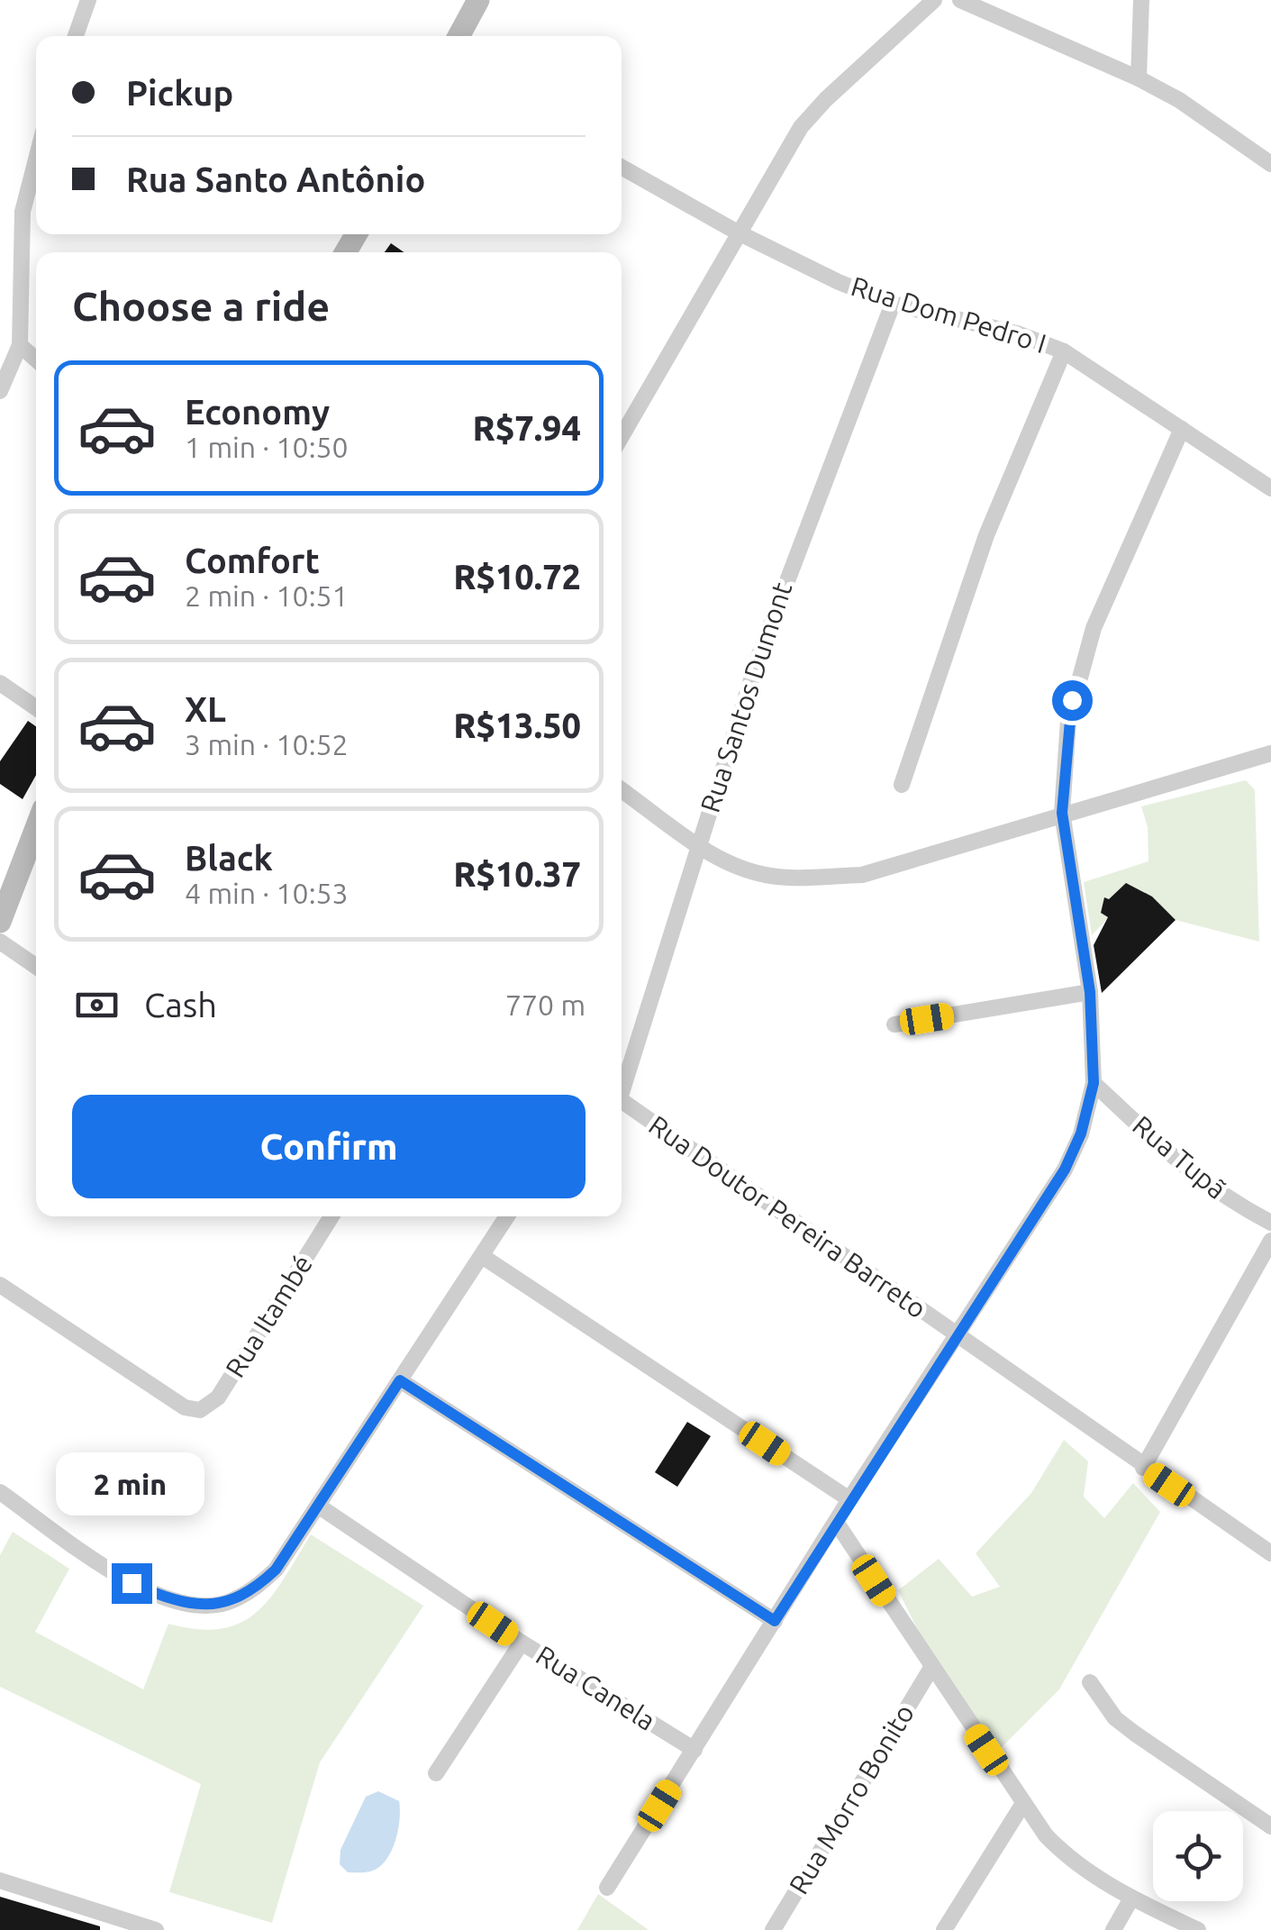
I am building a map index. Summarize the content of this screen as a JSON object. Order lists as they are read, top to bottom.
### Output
{
  "streets": {
    "street": [
      "Rua Dom Pedro I",
      "Rua Santos Dumont",
      "Rua Tupã",
      "Rua Doutor Pereira Barreto",
      "Rua Itambé",
      "Rua Canela",
      "Rua Morro Bonito"
    ]
  },
  "crossings": [
    ["Rua Dom Pedro I", "Rua Santos Dumont"]
  ],
  "page": {
    "banner": ["Pickup", "Rua Santo Antônio"],
    "heading": "Choose a ride",
    "list": [
      {
        "name": "Economy",
        "note": "1 min · 10:50",
        "value": "R$7.94"
      },
      {
        "name": "Comfort",
        "note": "2 min · 10:51",
        "value": "R$10.72"
      },
      {
        "name": "XL",
        "note": "3 min · 10:52",
        "value": "R$13.50"
      },
      {
        "name": "Black",
        "note": "4 min · 10:53",
        "value": "R$10.37"
      }
    ],
    "pay": ["Cash", "770 m"],
    "buttons": "Confirm",
    "bubble": "2 min"
  }
}
